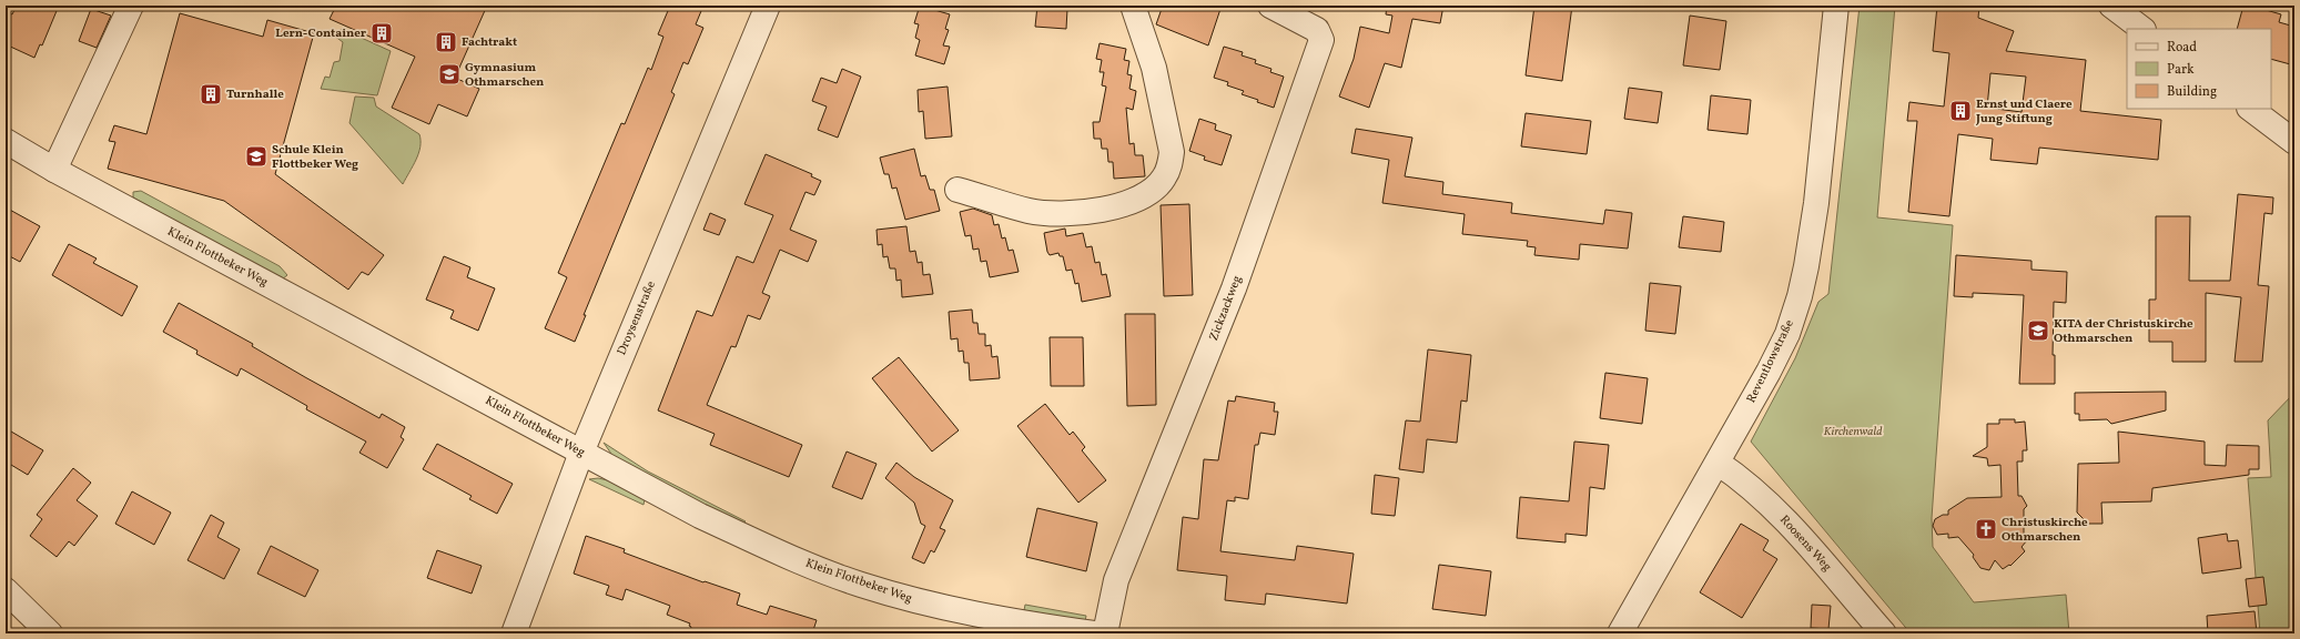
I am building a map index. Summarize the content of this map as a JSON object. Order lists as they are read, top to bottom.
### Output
{
  "streets": {
    "street": [
      "Klein Flottbeker Weg",
      "Zickzackweg",
      "Droysenstraße",
      "Reventlowstraße",
      "Roosens Weg"
    ]
  },
  "crossings": [
    ["Klein Flottbeker Weg", "Droysenstraße"],
    ["Reventlowstraße", "Roosens Weg"]
  ],
  "parks": ["Kirchenwald"],
  "places": {
    "building": [
      "Lern-Container",
      "Fachtrakt",
      "Turnhalle",
      "Ernst und Claere Jung Stiftung"
    ],
    "school or university": ["Gymnasium Othmarschen", "Schule Klein Flottbeker Weg", "KITA der Christuskirche Othmarschen"],
    "church": ["Christuskirche Othmarschen"]
  },
  "legend": ["Road", "Park", "Building"]
}
